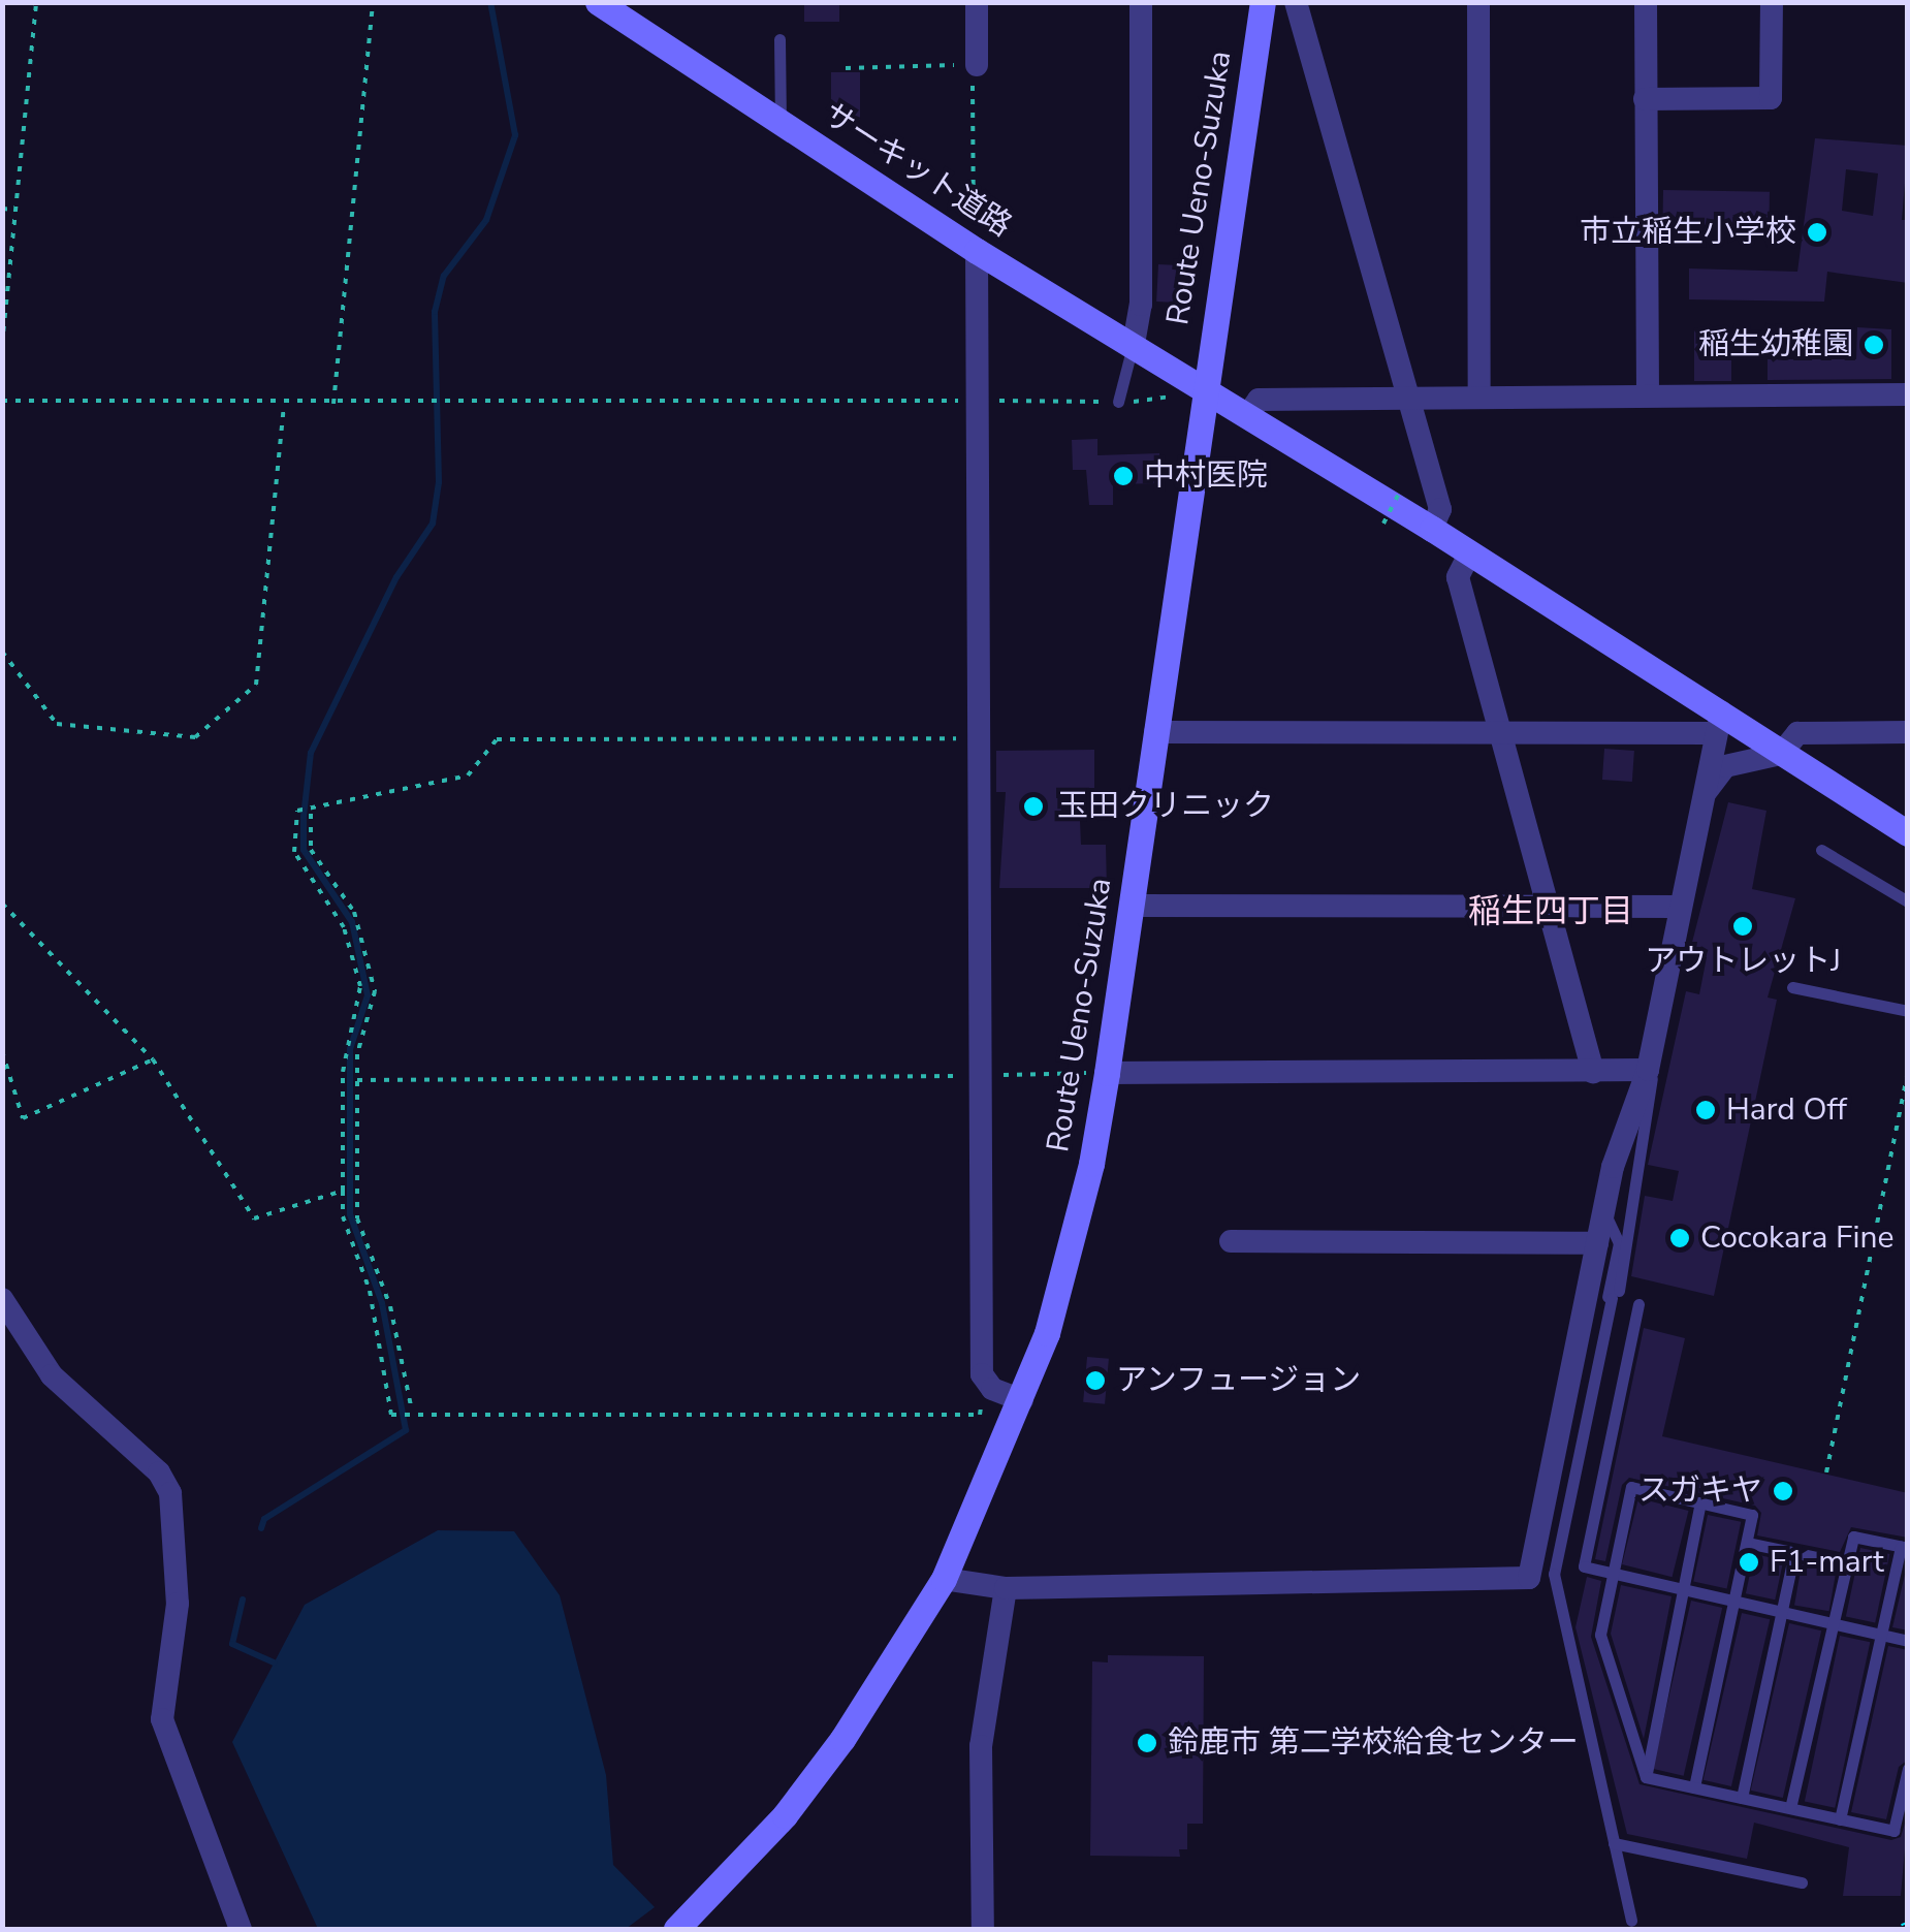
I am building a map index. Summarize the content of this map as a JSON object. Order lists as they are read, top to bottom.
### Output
{
  "streets": {
    "main road": ["サーキット道路", "Route Ueno-Suzuka"]
  },
  "crossings": [
    ["サーキット道路", "Route Ueno-Suzuka"]
  ],
  "districts": ["稲生四丁目"],
  "places": [
    "市立稲生小学校",
    "稲生幼稚園",
    "中村医院",
    "玉田クリニック",
    "アウトレットJ",
    "Hard Off",
    "Cocokara Fine",
    "アンフュージョン",
    "スガキヤ",
    "F1-mart",
    "鈴鹿市 第二学校給食センター"
  ]
}
